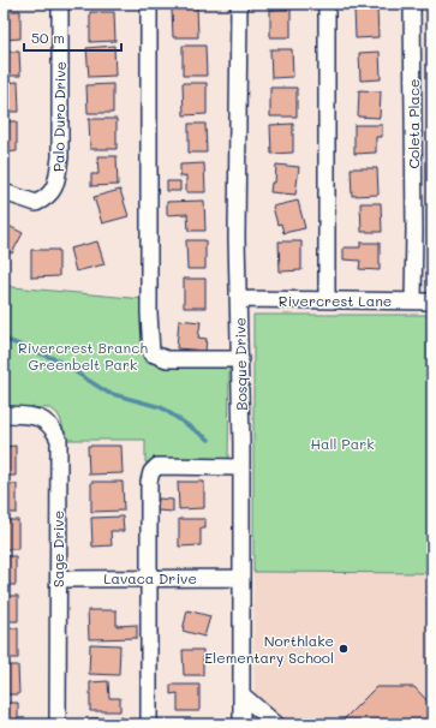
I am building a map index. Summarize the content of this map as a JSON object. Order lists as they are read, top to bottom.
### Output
{
  "streets": {
    "street": [
      "Palo Duro Drive",
      "Coleta Place",
      "Rivercrest Lane",
      "Bosque Drive",
      "Sage Drive",
      "Lavaca Drive"
    ]
  },
  "crossings": [
    ["Coleta Place", "Rivercrest Lane"],
    ["Rivercrest Lane", "Bosque Drive"],
    ["Bosque Drive", "Lavaca Drive"],
    ["Sage Drive", "Lavaca Drive"]
  ],
  "parks": ["Rivercrest Branch Greenbelt Park", "Hall Park"],
  "places": ["Northlake Elementary School"],
  "scale_bar": "50 m"
}
